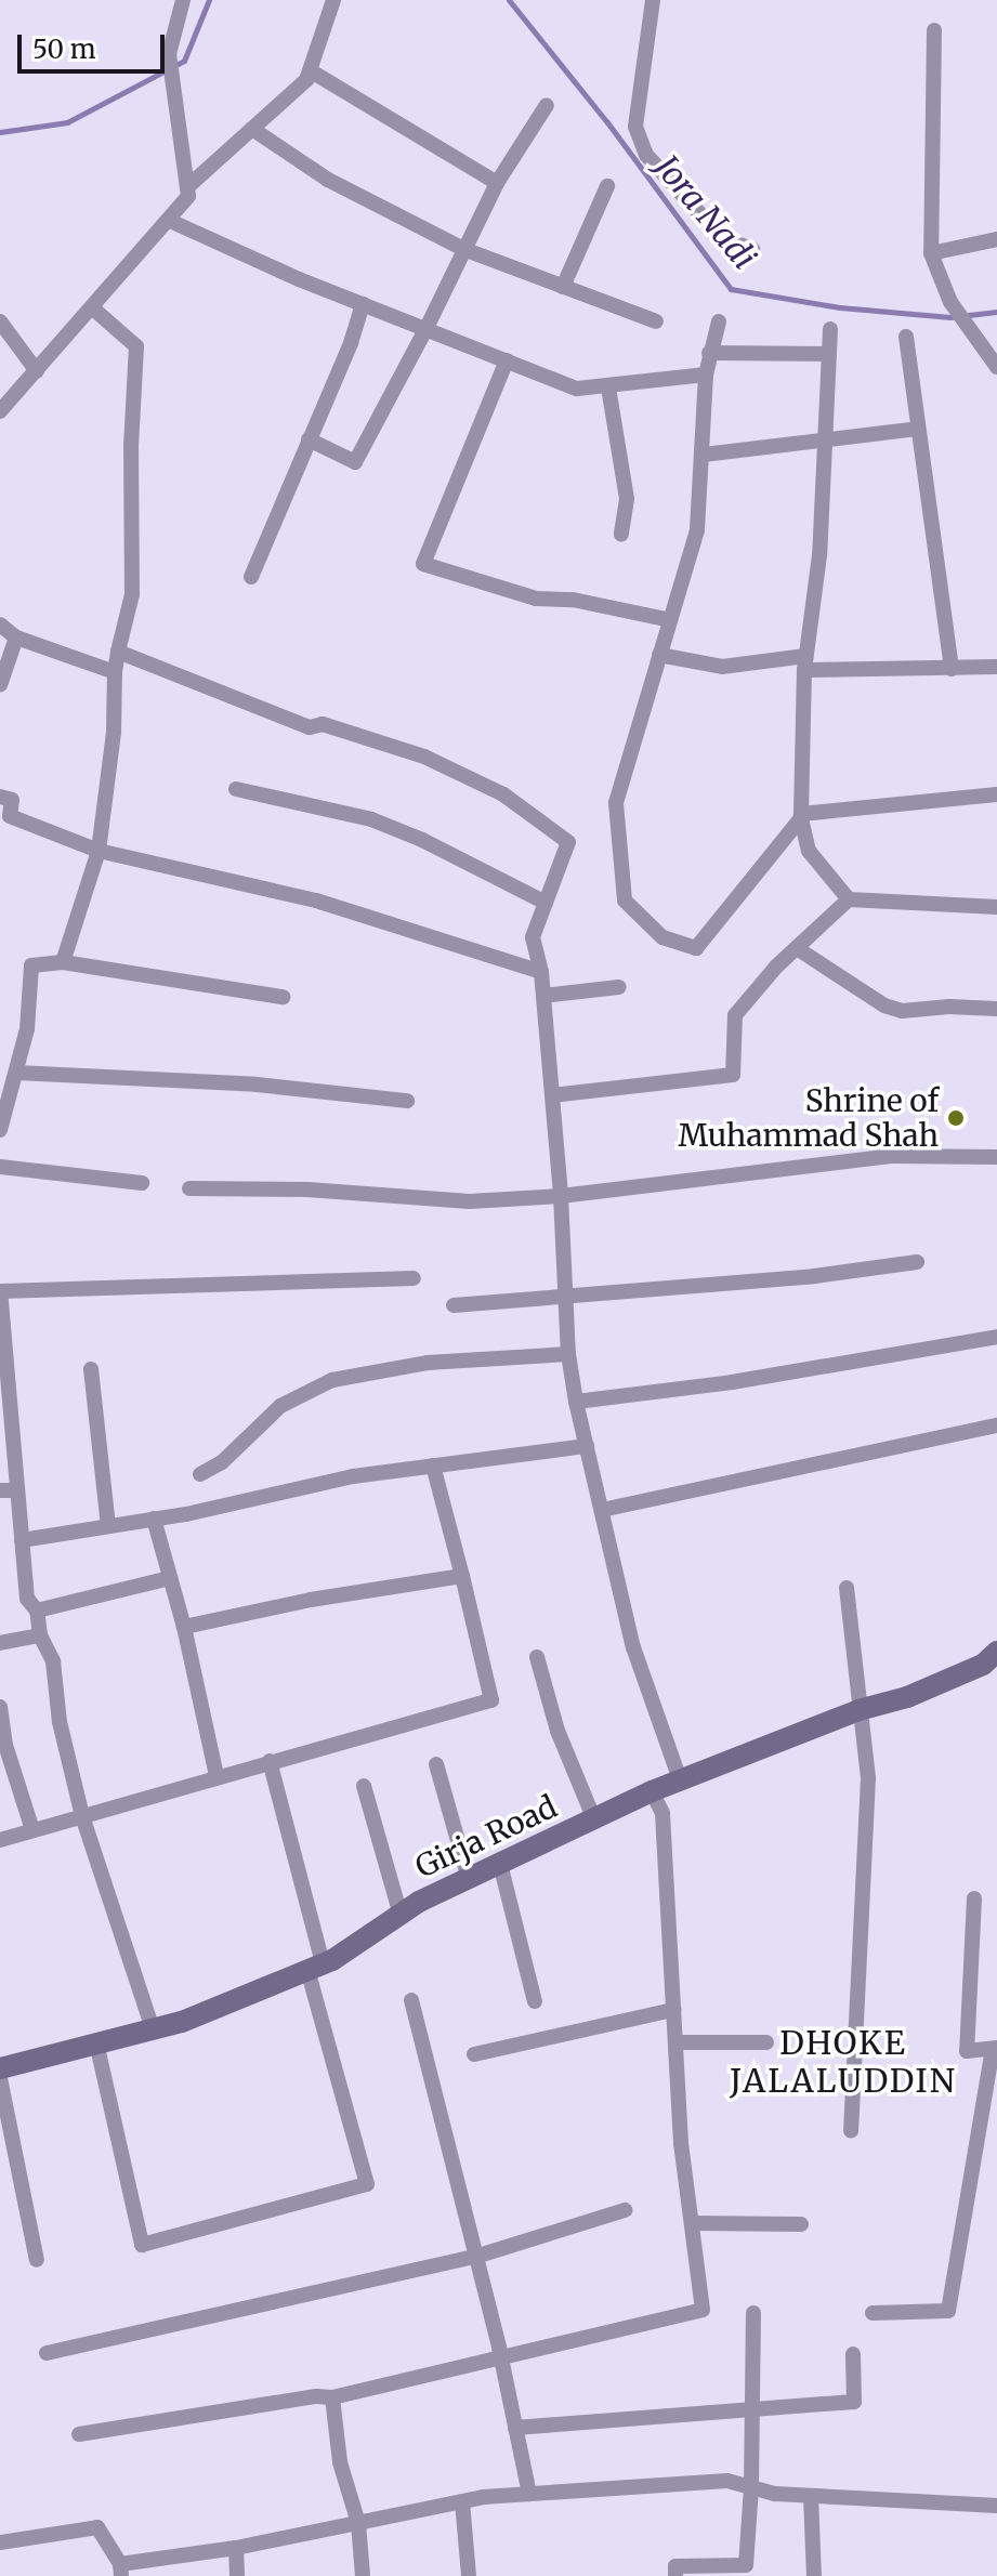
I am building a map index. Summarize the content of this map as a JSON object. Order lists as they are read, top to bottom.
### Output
{
  "streets": {
    "main road": ["Girja Road"]
  },
  "districts": ["DHOKE JALALUDDIN"],
  "water": ["Jora Nadi"],
  "places": ["Shrine of Muhammad Shah"],
  "scale_bar": "50 m"
}
